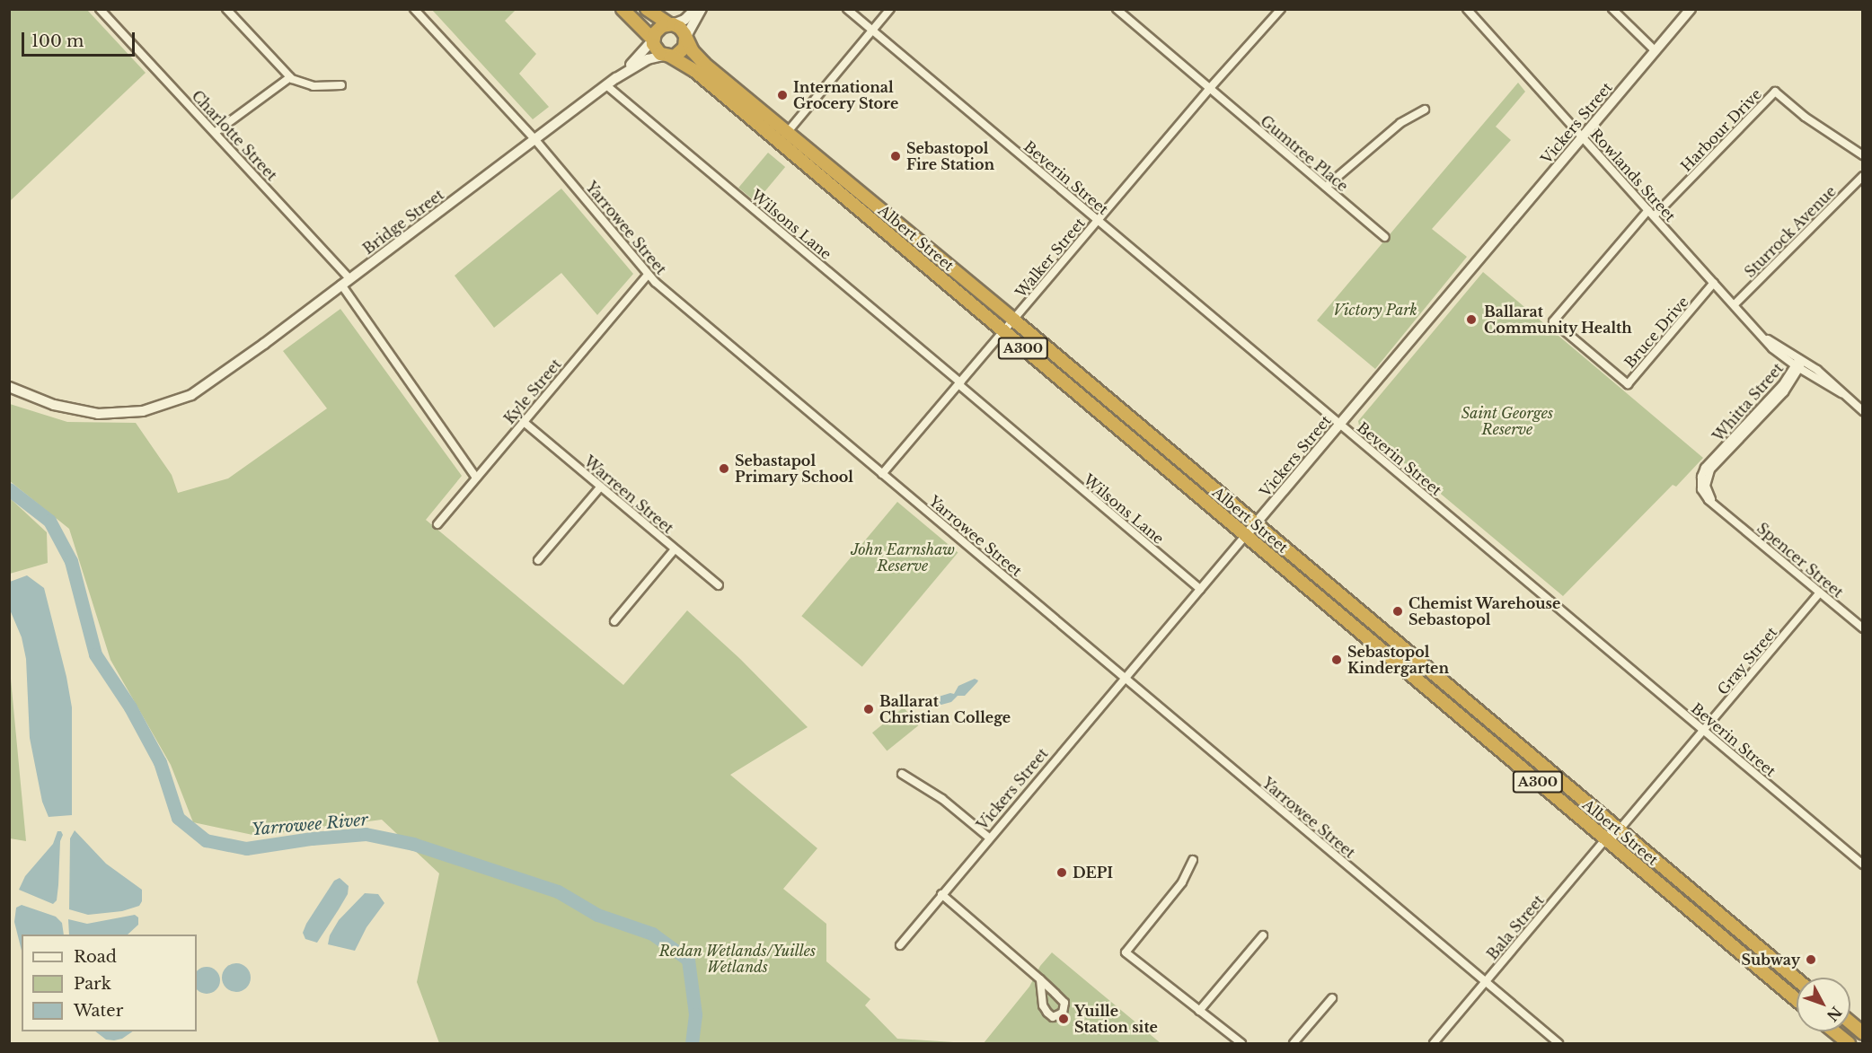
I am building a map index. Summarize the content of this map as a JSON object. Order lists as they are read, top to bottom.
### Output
{
  "streets": {
    "highway": ["Albert Street", "A300"],
    "main road": ["Vickers Street", "Bridge Street"],
    "street": [
      "Harbour Drive",
      "Charlotte Street",
      "Gumtree Place",
      "Rowlands Street",
      "Beverin Street",
      "Wilsons Lane",
      "Yarrowee Street",
      "Sturrock Avenue",
      "Walker Street",
      "Bruce Drive",
      "Kyle Street",
      "Whitta Street",
      "Warreen Street",
      "Spencer Street",
      "Gray Street",
      "Bala Street"
    ]
  },
  "crossings": [
    ["Vickers Street", "Rowlands Street"],
    ["Vickers Street", "Beverin Street"],
    ["Vickers Street", "Wilsons Lane"],
    ["Vickers Street", "Yarrowee Street"],
    ["Vickers Street", "Albert Street"],
    ["Harbour Drive", "Rowlands Street"],
    ["Charlotte Street", "Bridge Street"],
    ["Gumtree Place", "Walker Street"],
    ["Rowlands Street", "Sturrock Avenue"],
    ["Rowlands Street", "Bruce Drive"],
    ["Rowlands Street", "Whitta Street"],
    ["Beverin Street", "Walker Street"],
    ["Beverin Street", "Gray Street"],
    ["Bridge Street", "Wilsons Lane"],
    ["Bridge Street", "Yarrowee Street"],
    ["Wilsons Lane", "Walker Street"],
    ["Yarrowee Street", "Walker Street"],
    ["Yarrowee Street", "Kyle Street"],
    ["Yarrowee Street", "Bala Street"],
    ["Albert Street", "Walker Street"],
    ["Albert Street", "Gray Street"],
    ["Albert Street", "Bala Street"],
    ["Kyle Street", "Warreen Street"],
    ["Whitta Street", "Spencer Street"],
    ["Spencer Street", "Gray Street"],
    ["Gray Street", "Bala Street"]
  ],
  "water": ["Yarrowee River"],
  "parks": [
    "Victory Park",
    "Saint Georges Reserve",
    "John Earnshaw Reserve",
    "Redan Wetlands/Yuilles Wetlands"
  ],
  "places": [
    "International Grocery Store",
    "Sebastopol Fire Station",
    "Ballarat Community Health",
    "Sebastapol Primary School",
    "Chemist Warehouse Sebastopol",
    "Sebastopol Kindergarten",
    "Ballarat Christian College",
    "DEPI",
    "Subway",
    "Yuille Station site"
  ],
  "legend": ["Road", "Park", "Water"],
  "scale_bar": "100 m",
  "north": "bottom right"
}
